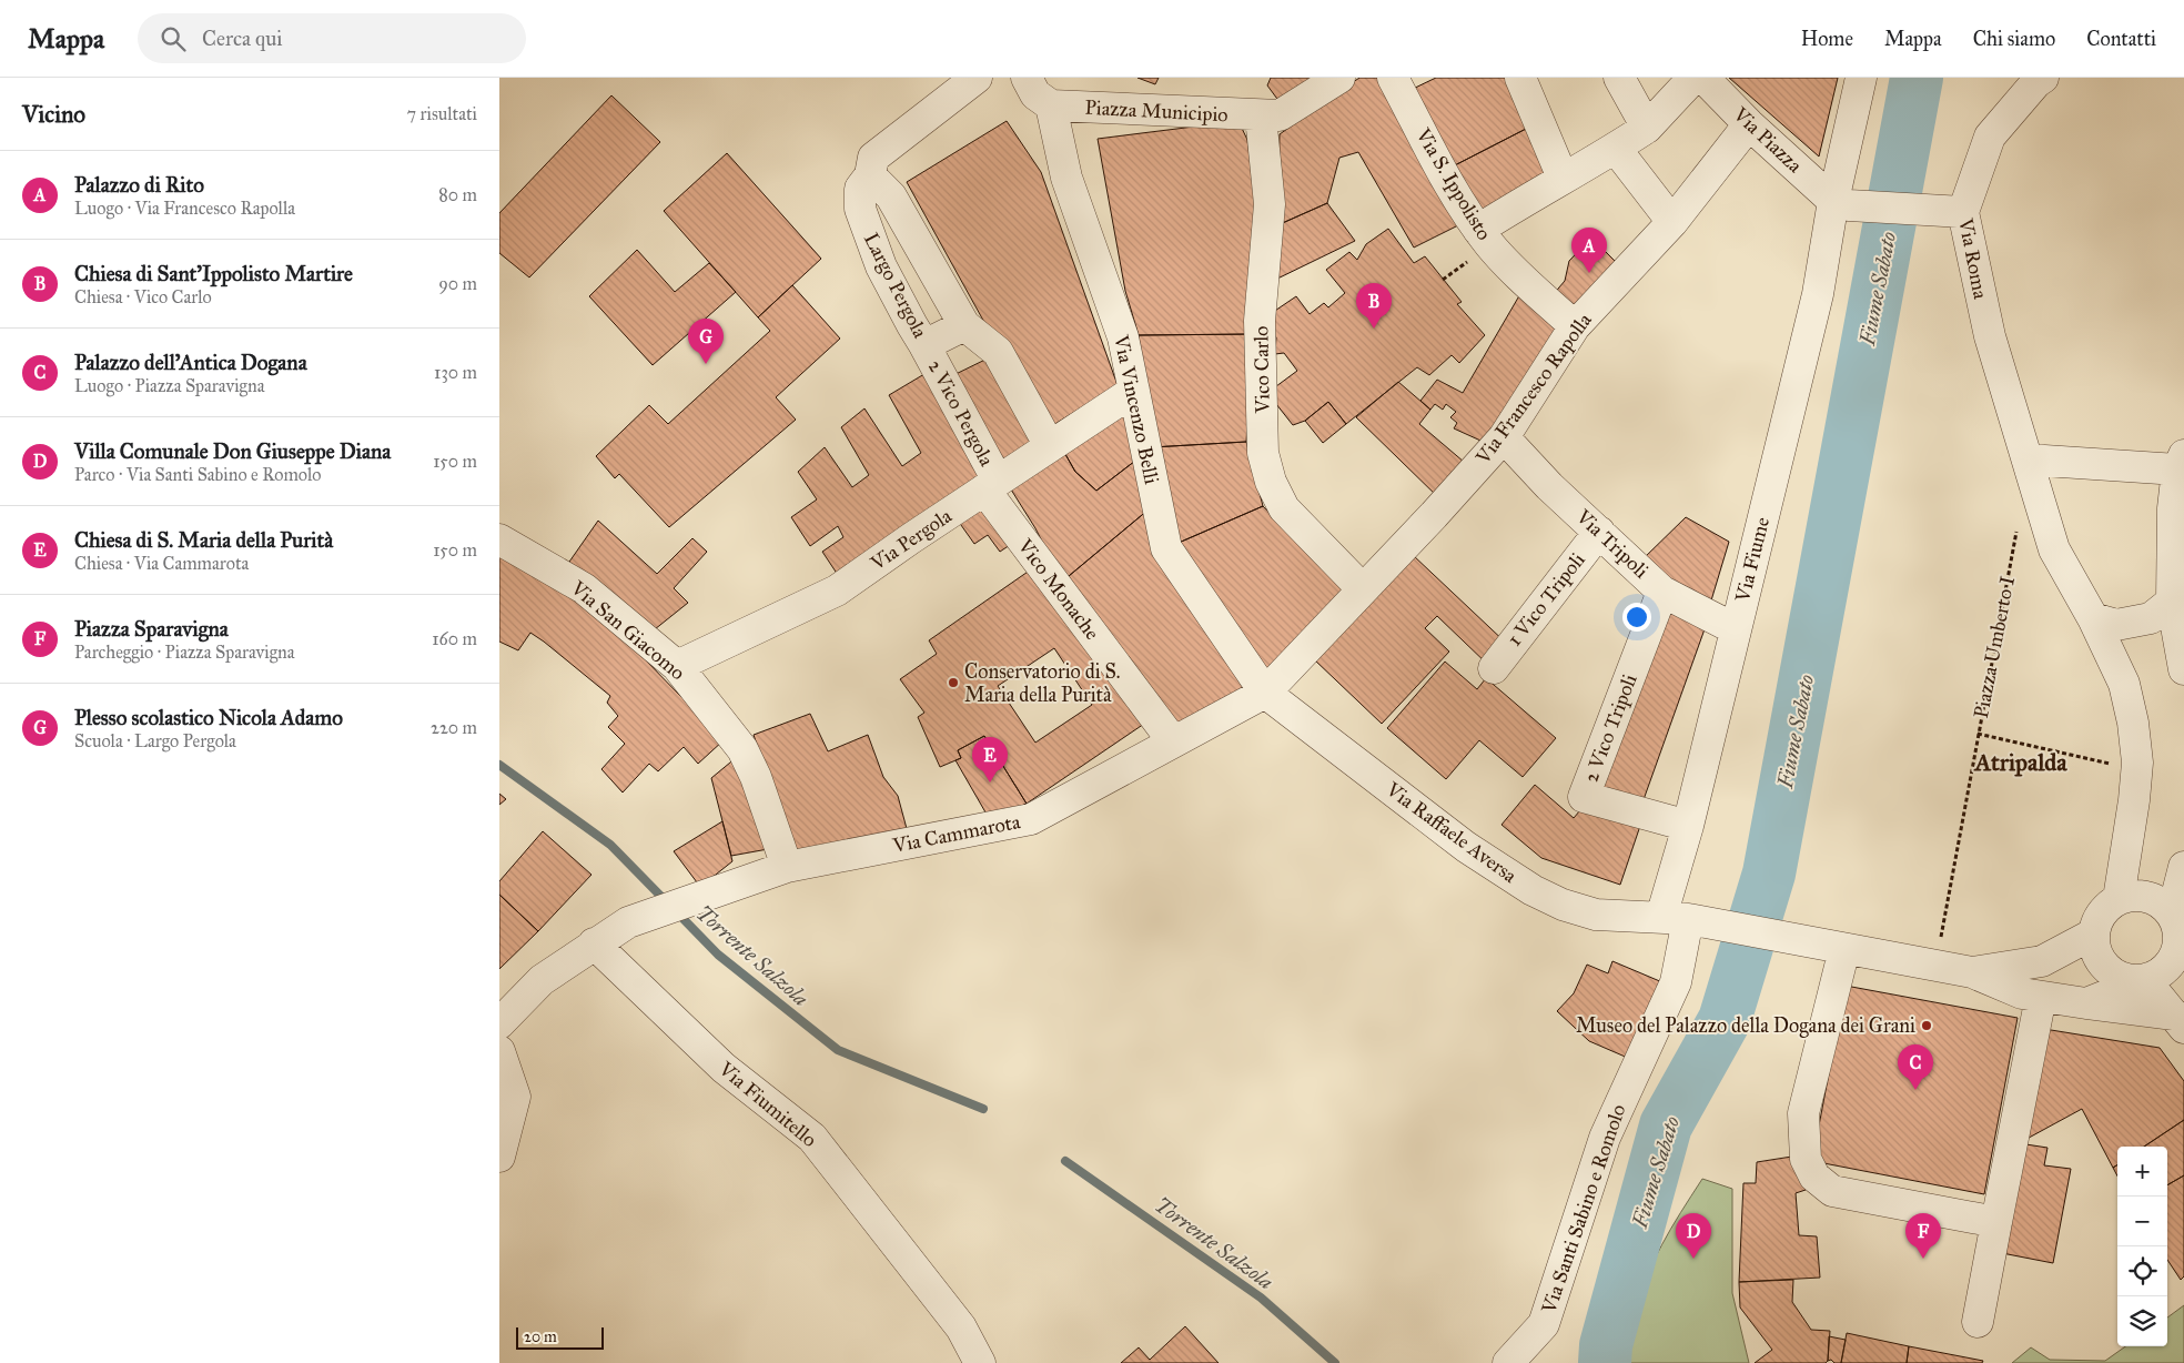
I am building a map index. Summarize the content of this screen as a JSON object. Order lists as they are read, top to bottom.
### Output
{
  "streets": {
    "street": [
      "Piazza Municipio",
      "Via Piazza",
      "Via S. Ippolisto",
      "Via Roma",
      "Largo Pergola",
      "Vico Carlo",
      "Via Francesco Rapolla",
      "Via Vincenzo Belli",
      "2 Vico Pergola",
      "Via Pergola",
      "Via Tripoli",
      "Via Fiume",
      "Vico Monache",
      "1 Vico Tripoli",
      "Via San Giacomo",
      "2 Vico Tripoli",
      "Via Raffaele Aversa",
      "Via Cammarota",
      "Via Fiumitello",
      "Via Santi Sabino e Romolo"
    ],
    "path": ["Piazza Umberto I"]
  },
  "crossings": [
    ["Piazza Municipio", "Vico Carlo"],
    ["Piazza Municipio", "Via Vincenzo Belli"],
    ["Via Piazza", "Via Francesco Rapolla"],
    ["Via Piazza", "Via Fiume"],
    ["Via S. Ippolisto", "Via Francesco Rapolla"],
    ["Largo Pergola", "2 Vico Pergola"],
    ["Vico Carlo", "Via Francesco Rapolla"],
    ["Via Francesco Rapolla", "Via Vincenzo Belli"],
    ["Via Francesco Rapolla", "Via Tripoli"],
    ["Via Francesco Rapolla", "Via Raffaele Aversa"],
    ["Via Francesco Rapolla", "Via Cammarota"],
    ["Via Vincenzo Belli", "Via Pergola"],
    ["Via Vincenzo Belli", "Via Raffaele Aversa"],
    ["Via Vincenzo Belli", "Via Cammarota"],
    ["2 Vico Pergola", "Via Pergola"],
    ["2 Vico Pergola", "Vico Monache"],
    ["Via Pergola", "Vico Monache"],
    ["Via Pergola", "Via San Giacomo"],
    ["Via Tripoli", "Via Fiume"],
    ["Via Tripoli", "1 Vico Tripoli"],
    ["Via Tripoli", "2 Vico Tripoli"],
    ["Via Fiume", "2 Vico Tripoli"],
    ["Via Fiume", "Via Raffaele Aversa"],
    ["Via Fiume", "Via Santi Sabino e Romolo"],
    ["Vico Monache", "Via Cammarota"],
    ["Via San Giacomo", "Via Cammarota"],
    ["Via Raffaele Aversa", "Via Cammarota"],
    ["Via Raffaele Aversa", "Via Santi Sabino e Romolo"],
    ["Via Cammarota", "Via Fiumitello"]
  ],
  "districts": ["Atripalda"],
  "water": ["Fiume Sabato", "Torrente Salzola"],
  "places": ["Conservatorio di S. Maria della Purità", "Museo del Palazzo della Dogana dei Grani"],
  "scale_bar": "20 m",
  "page": {
    "header": "Mappa",
    "search": "Cerca qui",
    "nav": [
      "Home",
      "Mappa",
      "Chi siamo",
      "Contatti"
    ],
    "heading": ["Vicino", "7 risultati"],
    "list": [
      {
        "mark": "A",
        "name": "Palazzo di Rito",
        "note": "Luogo · Via Francesco Rapolla",
        "value": "80 m"
      },
      {
        "mark": "B",
        "name": "Chiesa di Sant'Ippolisto Martire",
        "note": "Chiesa · Vico Carlo",
        "value": "90 m"
      },
      {
        "mark": "C",
        "name": "Palazzo dell'Antica Dogana",
        "note": "Luogo · Piazza Sparavigna",
        "value": "130 m"
      },
      {
        "mark": "D",
        "name": "Villa Comunale Don Giuseppe Diana",
        "note": "Parco · Via Santi Sabino e Romolo",
        "value": "150 m"
      },
      {
        "mark": "E",
        "name": "Chiesa di S. Maria della Purità",
        "note": "Chiesa · Via Cammarota",
        "value": "150 m"
      },
      {
        "mark": "F",
        "name": "Piazza Sparavigna",
        "note": "Parcheggio · Piazza Sparavigna",
        "value": "160 m"
      },
      {
        "mark": "G",
        "name": "Plesso scolastico Nicola Adamo",
        "note": "Scuola · Largo Pergola",
        "value": "220 m"
      }
    ],
    "pins": [
      "A",
      "B",
      "G",
      "E",
      "C",
      "D",
      "F"
    ],
    "map_buttons": ["+", "−"],
    "scale": "20 m"
  }
}
